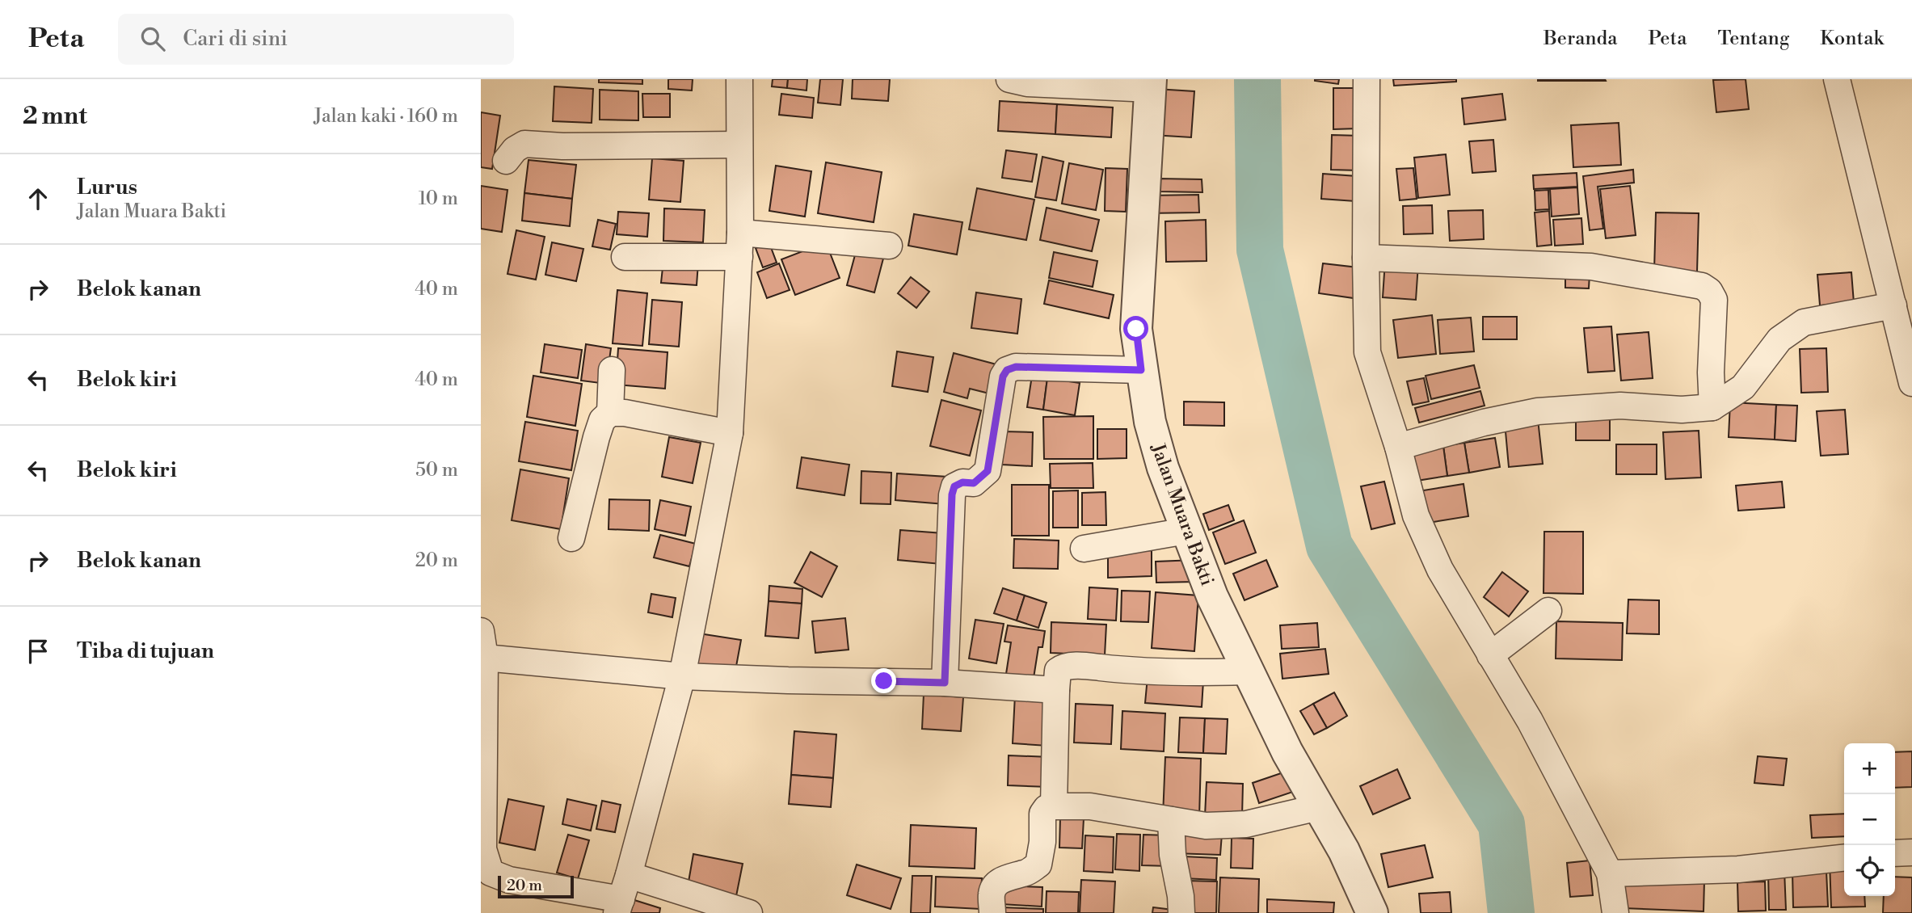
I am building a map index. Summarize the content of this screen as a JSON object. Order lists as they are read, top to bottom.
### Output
{
  "streets": {
    "street": ["Jalan Muara Bakti"]
  },
  "scale_bar": "20 m",
  "page": {
    "header": "Peta",
    "search": "Cari di sini",
    "nav": [
      "Beranda",
      "Peta",
      "Tentang",
      "Kontak"
    ],
    "heading": ["2 mnt", "Jalan kaki · 160 m"],
    "list": [
      ["Lurus", "Jalan Muara Bakti", "10 m"],
      ["Belok kanan", "40 m"],
      ["Belok kiri", "40 m"],
      ["Belok kiri", "50 m"],
      ["Belok kanan", "20 m"],
      "Tiba di tujuan"
    ],
    "map_buttons": ["+", "−"],
    "scale": "20 m"
  }
}
